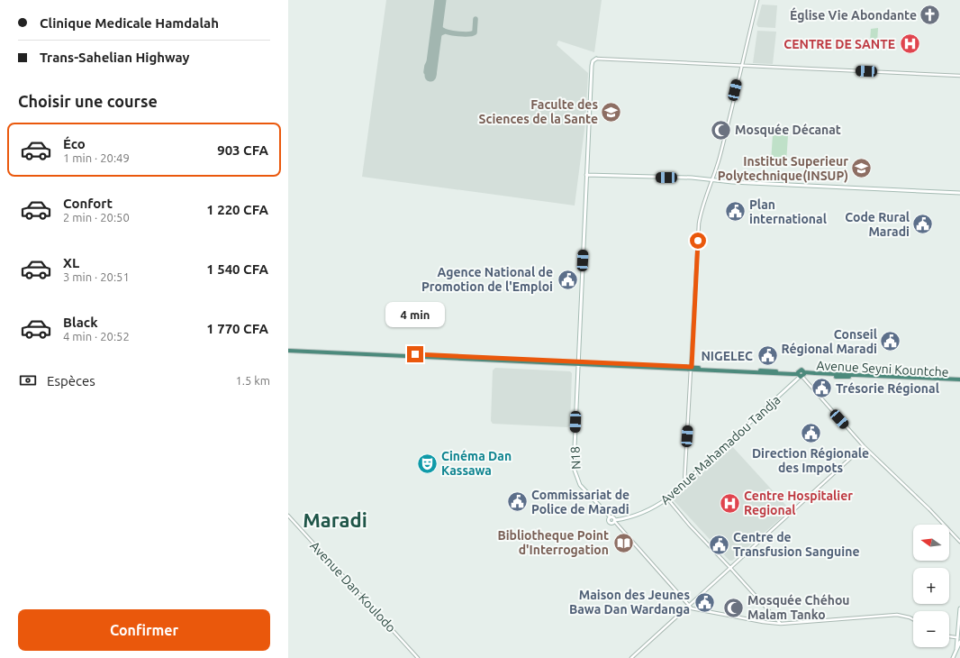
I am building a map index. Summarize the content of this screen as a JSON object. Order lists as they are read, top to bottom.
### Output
{
  "streets": {
    "highway": ["Avenue Seyni Kountche"],
    "main road": ["Avenue Mahamadou Tandja", "N18"],
    "street": ["Avenue Dan Koulodo"]
  },
  "crossings": [
    ["Avenue Seyni Kountche", "Avenue Mahamadou Tandja"],
    ["Avenue Seyni Kountche", "N18"]
  ],
  "districts": ["Maradi"],
  "places": {
    "church": ["Église Vie Abondante"],
    "hospital": ["CENTRE DE SANTE", "Centre Hospitalier Regional"],
    "school or university": ["Faculte des Sciences de la Sante", "Institut Superieur Polytechnique(INSUP)"],
    "mosque": ["Mosquée Décanat", "Mosquée Chéhou Malam Tanko"],
    "public building": [
      "Plan international",
      "Code Rural Maradi",
      "Agence National de Promotion de l'Emploi",
      "Conseil Régional Maradi",
      "NIGELEC",
      "Trésorie Régional",
      "Direction Régionale des Impots",
      "Commissariat de Police de Maradi",
      "Centre de Transfusion Sanguine",
      "Maison des Jeunes Bawa Dan Wardanga"
    ],
    "theatre": ["Cinéma Dan Kassawa"],
    "library": ["Bibliotheque Point d'Interrogation"]
  },
  "north": "left",
  "page": {
    "banner": ["Clinique Medicale Hamdalah", "Trans-Sahelian Highway"],
    "heading": "Choisir une course",
    "list": [
      {
        "name": "Éco",
        "note": "1 min · 20:49",
        "value": "903 CFA"
      },
      {
        "name": "Confort",
        "note": "2 min · 20:50",
        "value": "1 220 CFA"
      },
      {
        "name": "XL",
        "note": "3 min · 20:51",
        "value": "1 540 CFA"
      },
      {
        "name": "Black",
        "note": "4 min · 20:52",
        "value": "1 770 CFA"
      }
    ],
    "bubble": "4 min",
    "pay": ["Espèces", "1.5 km"],
    "map_buttons": ["+", "−"],
    "buttons": "Confirmer"
  }
}
